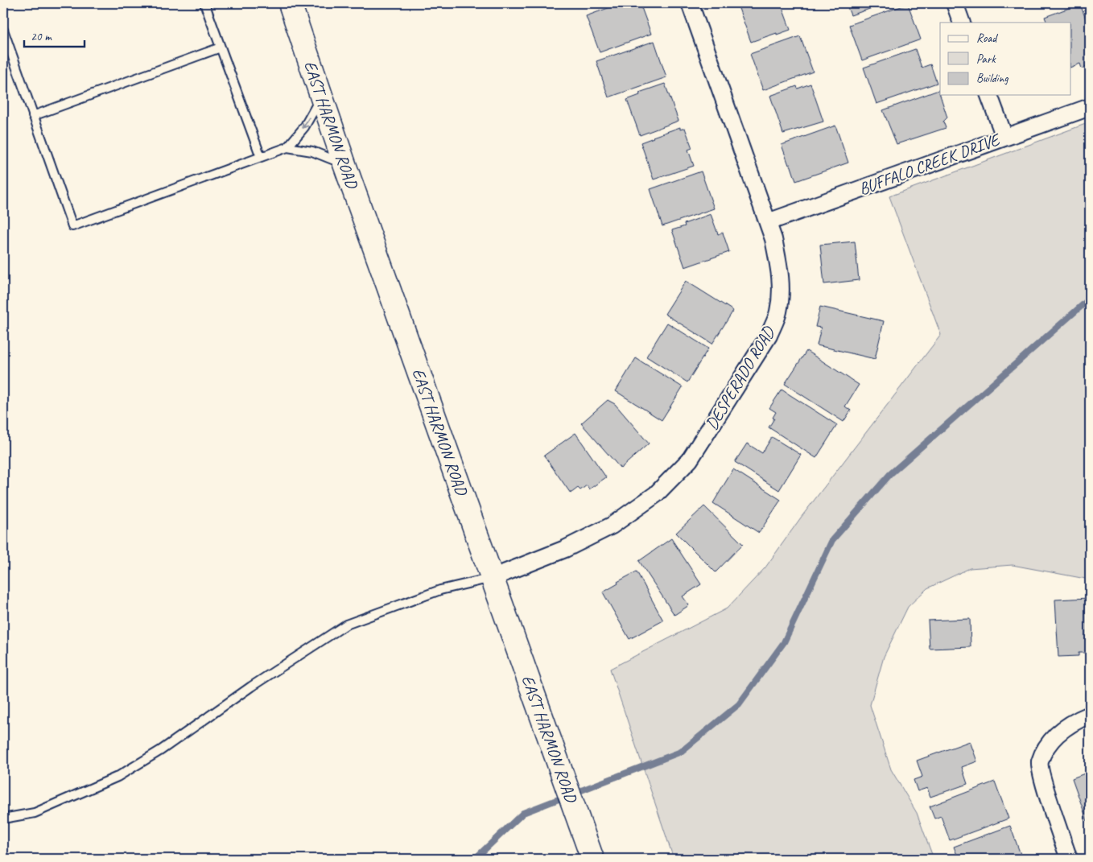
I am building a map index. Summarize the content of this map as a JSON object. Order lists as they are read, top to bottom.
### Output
{
  "streets": {
    "main road": ["EAST HARMON ROAD"],
    "street": ["BUFFALO CREEK DRIVE", "DESPERADO ROAD"]
  },
  "crossings": [
    ["EAST HARMON ROAD", "DESPERADO ROAD"],
    ["BUFFALO CREEK DRIVE", "DESPERADO ROAD"]
  ],
  "legend": ["Road", "Park", "Building"],
  "scale_bar": "20 m"
}
